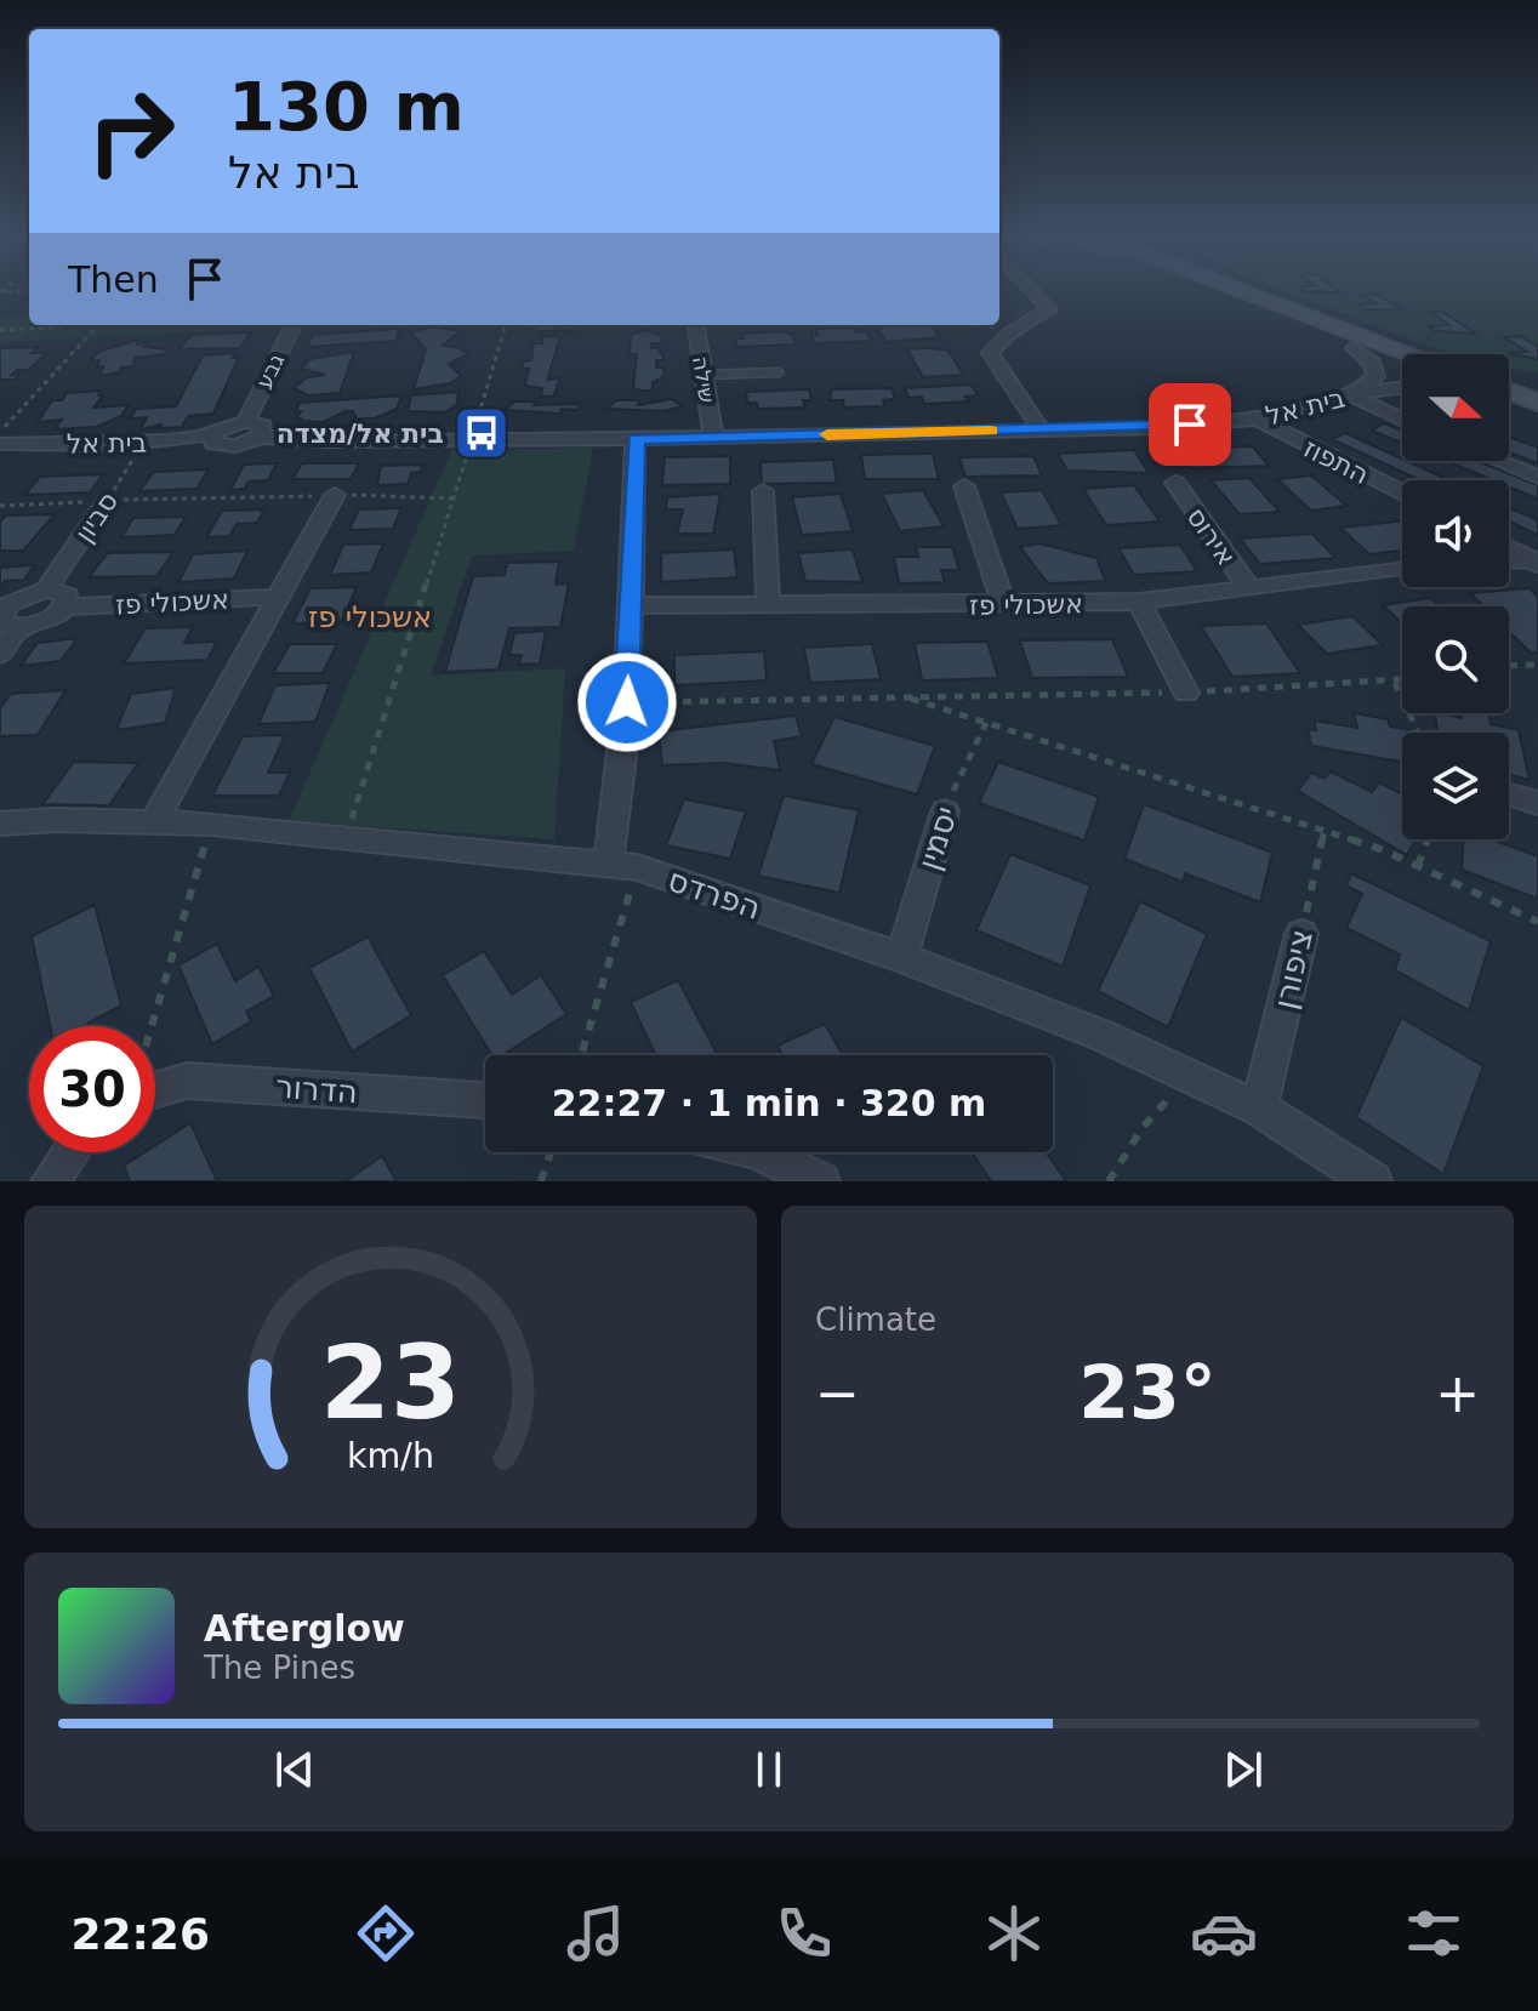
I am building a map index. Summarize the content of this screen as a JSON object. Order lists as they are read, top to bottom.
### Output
{
  "streets": {
    "street": [
      "גבע",
      "שילה",
      "בית אל",
      "התפוז",
      "סביון",
      "אירוס",
      "אשכולי פז",
      "יסמין",
      "הפרדס",
      "ציפורן",
      "הדרור"
    ]
  },
  "crossings": [
    ["שילה", "בית אל"],
    ["בית אל", "התפוז"],
    ["בית אל", "סביון"],
    ["אירוס", "אשכולי פז"],
    ["יסמין", "הפרדס"],
    ["הפרדס", "ציפורן"]
  ],
  "districts": ["אשכולי פז"],
  "places": {
    "bus stop": ["בית אל/מצדה"]
  },
  "north": "right",
  "page": {
    "turn": ["130 m", "בית אל"],
    "then": "Then",
    "limit": "30",
    "trip": "22:27 · 1 min · 320 m",
    "tile": "Climate",
    "heat": ["−", "23°", "+"],
    "song": ["Afterglow", "The Pines"],
    "tabs": "22:26",
    "gauge": ["23", "km/h"]
  }
}
